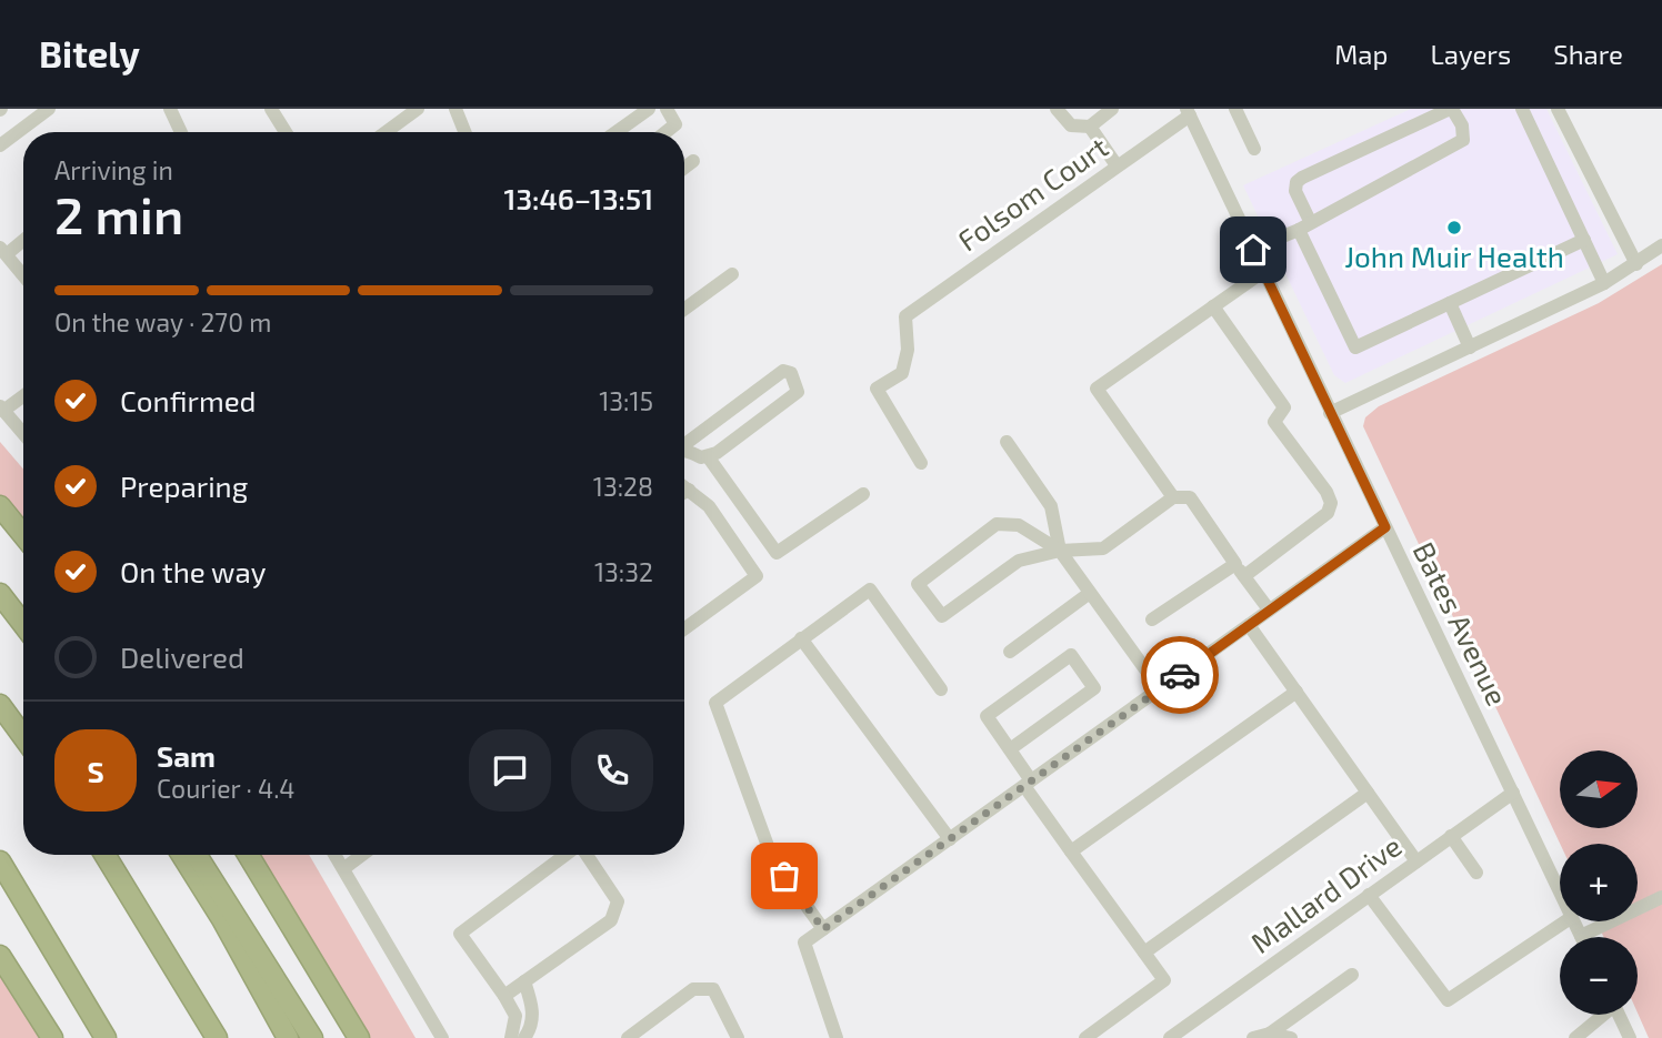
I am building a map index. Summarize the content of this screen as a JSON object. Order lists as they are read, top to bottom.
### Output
{
  "streets": {
    "street": ["Folsom Court", "Bates Avenue", "Mallard Drive"]
  },
  "crossings": [
    ["Folsom Court", "Bates Avenue"],
    ["Bates Avenue", "Mallard Drive"]
  ],
  "places": ["John Muir Health"],
  "north": "right",
  "page": {
    "header": "Bitely",
    "nav": ["Map", "Layers", "Share"],
    "heading": ["2 min", "Arriving in", "13:46–13:51"],
    "panel": ["Sam", "Courier · 4.4"],
    "bar": "On the way · 270 m",
    "list": [
      ["Confirmed", "13:15"],
      ["Preparing", "13:28"],
      ["On the way", "13:32"],
      "Delivered"
    ],
    "round": "S",
    "map_buttons": ["+", "−"]
  }
}
